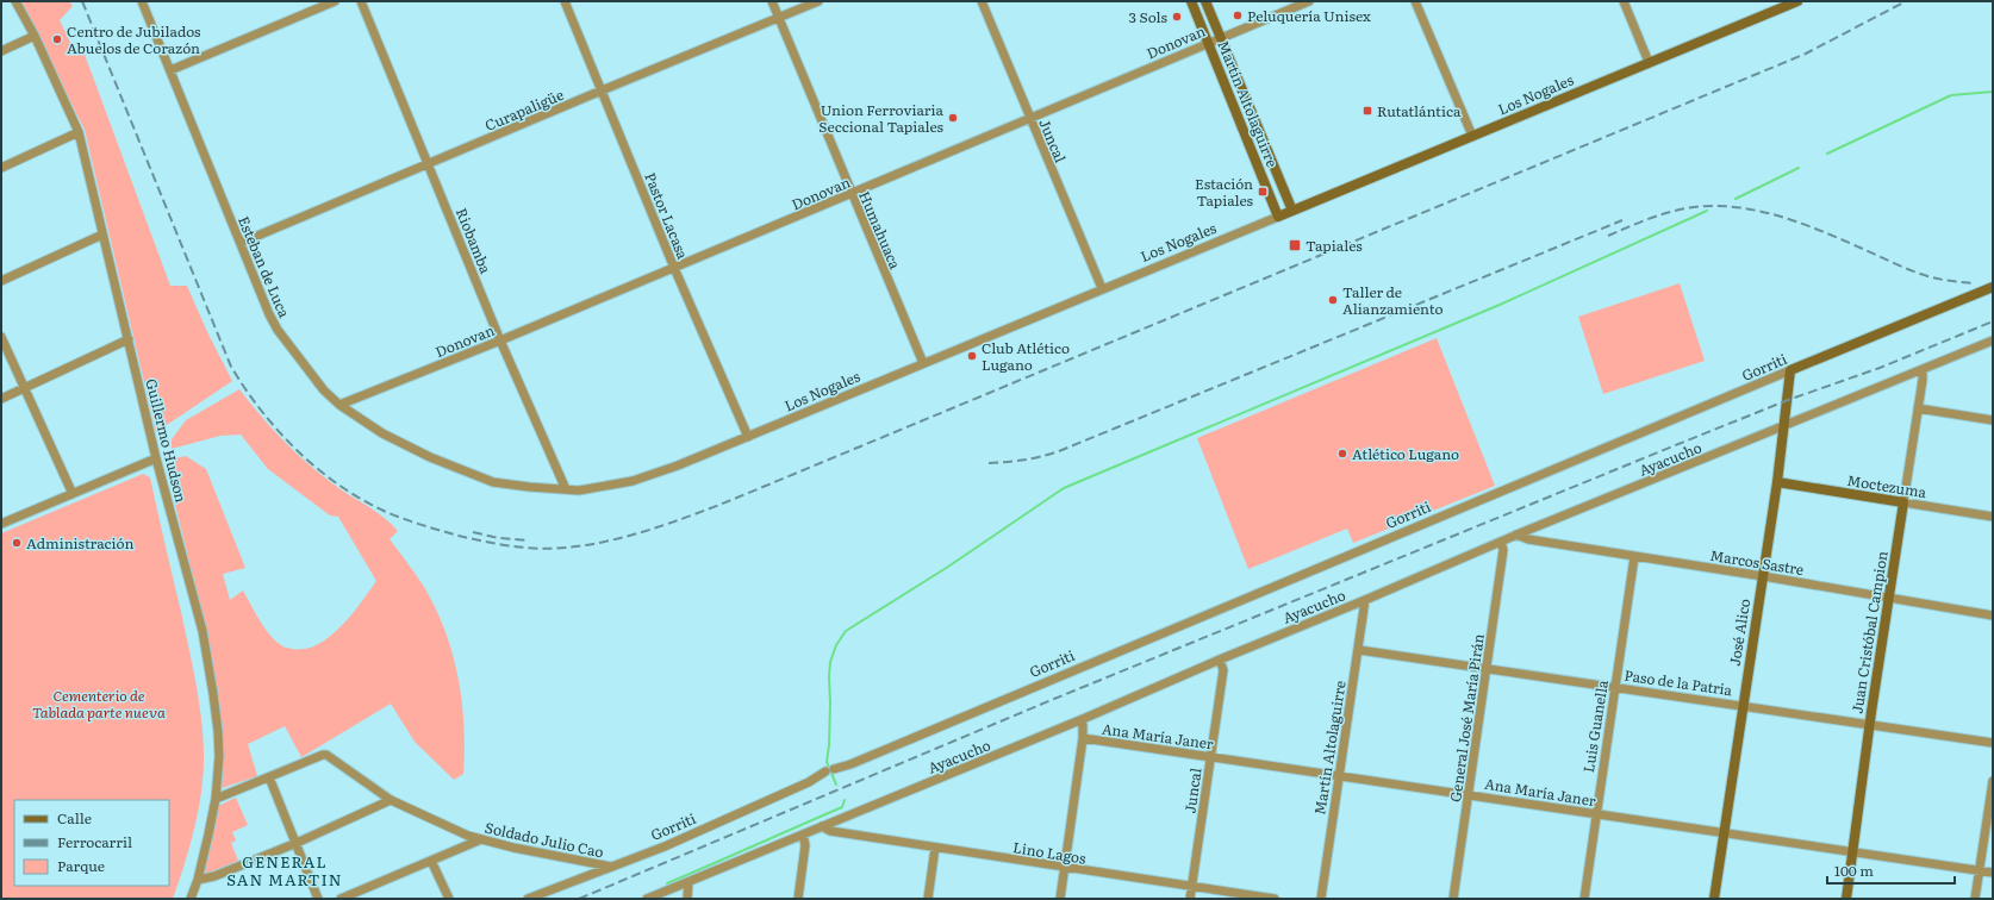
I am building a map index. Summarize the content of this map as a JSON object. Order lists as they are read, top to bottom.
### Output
{
  "streets": {
    "street": [
      "Donovan",
      "Los Nogales",
      "Martín Altolaguirre",
      "Curapaligüe",
      "Juncal",
      "Pastor Lacasa",
      "Humahuaca",
      "Riobamba",
      "Esteban de Luca",
      "Gorriti",
      "Guillermo Hudson",
      "Ayacucho",
      "Moctezuma",
      "Marcos Sastre",
      "José Alico",
      "Juan Cristóbal Campion",
      "Paso de la Patria",
      "General José María Pirán",
      "Luis Guanella",
      "Ana María Janer",
      "Soldado Julio Cao",
      "Lino Lagos"
    ]
  },
  "crossings": [
    ["Donovan", "Martín Altolaguirre"],
    ["Donovan", "Juncal"],
    ["Donovan", "Pastor Lacasa"],
    ["Donovan", "Humahuaca"],
    ["Donovan", "Riobamba"],
    ["Donovan", "Esteban de Luca"],
    ["Los Nogales", "Martín Altolaguirre"],
    ["Los Nogales", "Juncal"],
    ["Los Nogales", "Pastor Lacasa"],
    ["Los Nogales", "Humahuaca"],
    ["Los Nogales", "Riobamba"],
    ["Los Nogales", "Esteban de Luca"],
    ["Martín Altolaguirre", "Ayacucho"],
    ["Martín Altolaguirre", "Paso de la Patria"],
    ["Martín Altolaguirre", "Ana María Janer"],
    ["Curapaligüe", "Pastor Lacasa"],
    ["Curapaligüe", "Humahuaca"],
    ["Curapaligüe", "Riobamba"],
    ["Curapaligüe", "Esteban de Luca"],
    ["Juncal", "Ayacucho"],
    ["Juncal", "Ana María Janer"],
    ["Juncal", "Lino Lagos"],
    ["Riobamba", "Esteban de Luca"],
    ["Gorriti", "José Alico"],
    ["Gorriti", "Soldado Julio Cao"],
    ["Ayacucho", "Marcos Sastre"],
    ["Ayacucho", "José Alico"],
    ["Ayacucho", "Juan Cristóbal Campion"],
    ["Ayacucho", "General José María Pirán"],
    ["Ayacucho", "Lino Lagos"],
    ["Moctezuma", "José Alico"],
    ["Moctezuma", "Juan Cristóbal Campion"],
    ["Marcos Sastre", "José Alico"],
    ["Marcos Sastre", "Juan Cristóbal Campion"],
    ["Marcos Sastre", "Luis Guanella"],
    ["José Alico", "Paso de la Patria"],
    ["José Alico", "Ana María Janer"],
    ["Juan Cristóbal Campion", "Paso de la Patria"],
    ["Juan Cristóbal Campion", "Ana María Janer"],
    ["Paso de la Patria", "General José María Pirán"],
    ["Paso de la Patria", "Luis Guanella"],
    ["General José María Pirán", "Ana María Janer"],
    ["Luis Guanella", "Ana María Janer"]
  ],
  "districts": ["GENERAL SAN MARTIN"],
  "parks": ["Cementerio de Tablada parte nueva"],
  "places": {
    "other": [
      "Peluquería Unisex",
      "3 Sols",
      "Centro de Jubilados Abuelos de Corazón",
      "Union Ferroviaria Seccional Tapiales",
      "Taller de Alianzamiento",
      "Club Atlético Lugano",
      "Atlético Lugano",
      "Administración"
    ],
    "transit": ["Rutatlántica", "Estación Tapiales", "Tapiales"]
  },
  "legend": ["Calle", "Ferrocarril", "Parque"],
  "scale_bar": "100 m"
}
